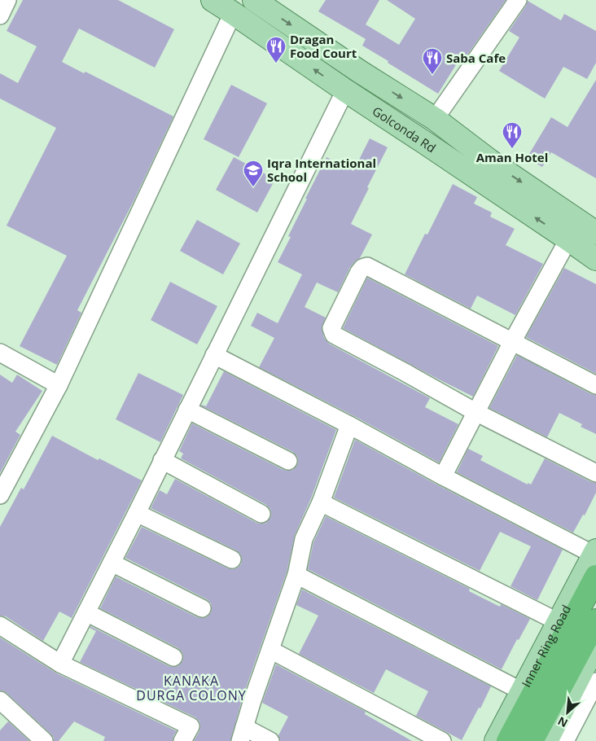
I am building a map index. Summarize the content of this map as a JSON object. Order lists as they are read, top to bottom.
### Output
{
  "streets": {
    "main road": ["Golconda Rd", "Inner Ring Road"]
  },
  "districts": ["KANAKA DURGA COLONY"],
  "places": {
    "restaurant": ["Dragan Food Court", "Saba Cafe", "Aman Hotel"],
    "school or university": ["Iqra International School"]
  },
  "north": "bottom left"
}
